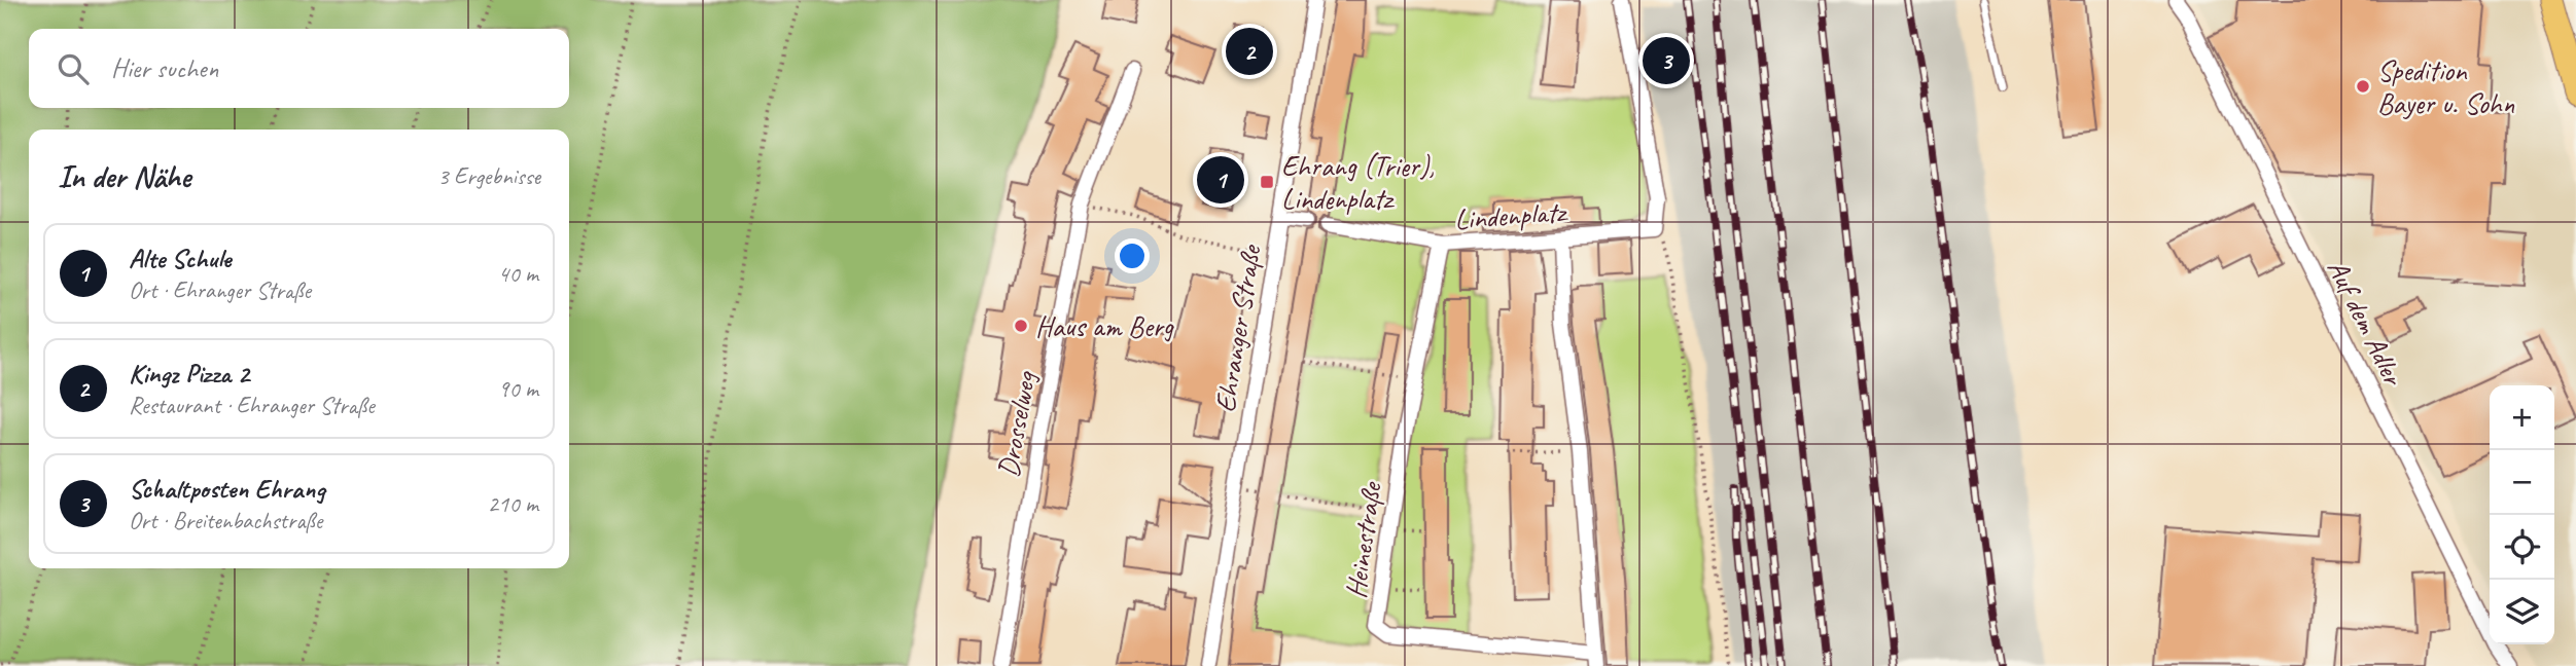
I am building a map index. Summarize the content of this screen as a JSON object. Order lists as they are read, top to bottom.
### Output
{
  "streets": {
    "street": [
      "Lindenplatz",
      "Auf dem Adler",
      "Ehranger Straße",
      "Drosselweg",
      "Heinestraße"
    ]
  },
  "crossings": [
    ["Lindenplatz", "Heinestraße"]
  ],
  "places": {
    "other": ["Spedition Bayer u. Sohn", "Haus am Berg"],
    "transit": ["Ehrang (Trier), Lindenplatz"]
  },
  "page": {
    "pins": ["2", "3", "1"],
    "search": "Hier suchen",
    "heading": ["In der Nähe", "3 Ergebnisse"],
    "list": [
      {
        "mark": "1",
        "name": "Alte Schule",
        "note": "Ort · Ehranger Straße",
        "value": "40 m"
      },
      {
        "mark": "2",
        "name": "Kingz Pizza 2",
        "note": "Restaurant · Ehranger Straße",
        "value": "90 m"
      },
      {
        "mark": "3",
        "name": "Schaltposten Ehrang",
        "note": "Ort · Breitenbachstraße",
        "value": "210 m"
      }
    ],
    "map_buttons": ["+", "−"]
  }
}
